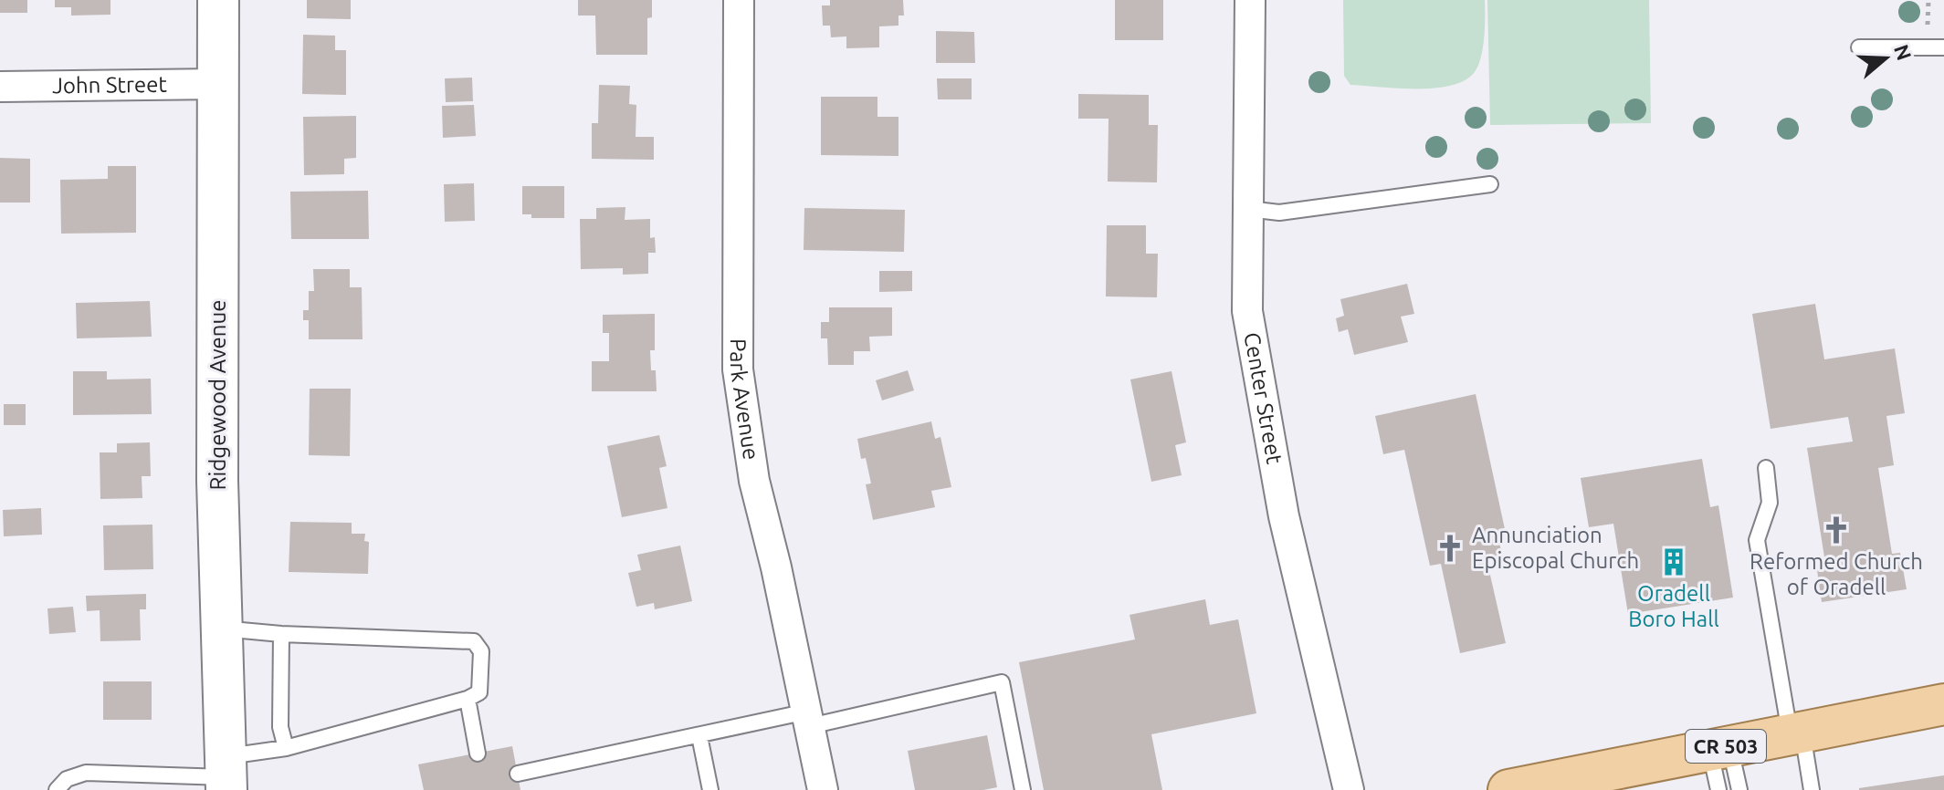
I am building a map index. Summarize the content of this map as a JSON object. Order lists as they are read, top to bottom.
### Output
{
  "streets": {
    "main road": ["CR 503"],
    "street": [
      "John Street",
      "Ridgewood Avenue",
      "Park Avenue",
      "Center Street"
    ]
  },
  "crossings": [
    ["John Street", "Ridgewood Avenue"]
  ],
  "places": {
    "church": ["Reformed Church of Oradell", "Annunciation Episcopal Church"],
    "building": ["Oradell Boro Hall"]
  },
  "north": "right"
}
